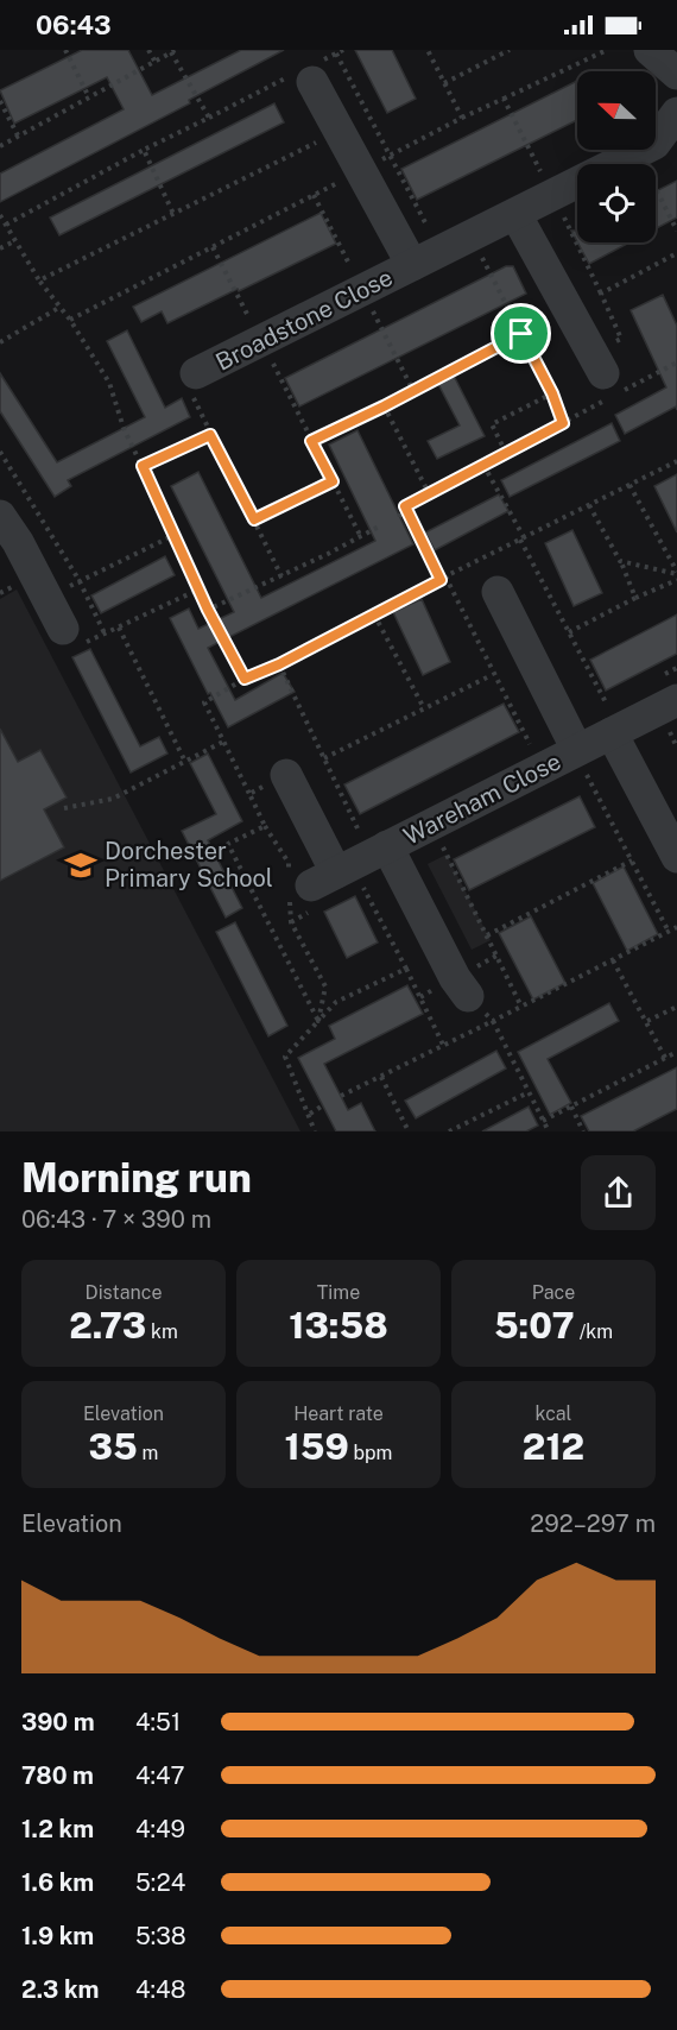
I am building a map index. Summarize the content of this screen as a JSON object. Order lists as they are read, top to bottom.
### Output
{
  "streets": {
    "street": ["Broadstone Close", "Wareham Close"]
  },
  "places": {
    "school or university": ["Dorchester Primary School"]
  },
  "north": "left",
  "page": {
    "status": "06:43",
    "heading": ["Morning run", "06:43 · 7 × 390 m"],
    "stats": [
      ["Distance", "2.73 km"],
      ["Time", "13:58"],
      ["Pace", "5:07 /km"],
      ["Elevation", "35 m"],
      ["Heart rate", "159 bpm"],
      ["kcal", "212"]
    ],
    "chart": ["Elevation", "292–297 m"],
    "list": [
      {
        "name": "390 m",
        "note": "4:51"
      },
      {
        "name": "780 m",
        "note": "4:47"
      },
      {
        "name": "1.2 km",
        "note": "4:49"
      },
      {
        "name": "1.6 km",
        "note": "5:24"
      },
      {
        "name": "1.9 km",
        "note": "5:38"
      },
      {
        "name": "2.3 km",
        "note": "4:48"
      }
    ]
  }
}
